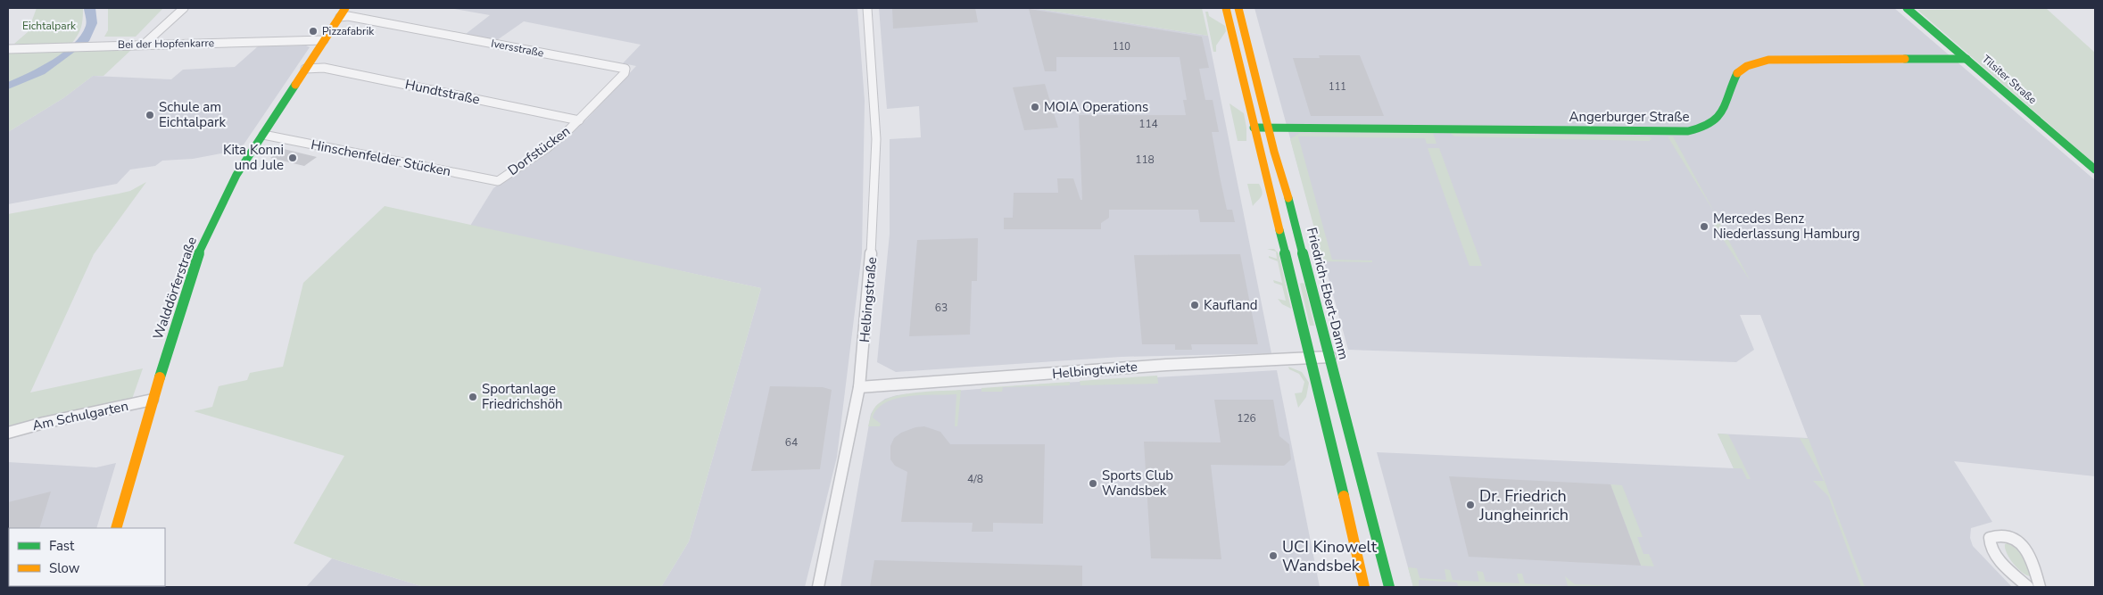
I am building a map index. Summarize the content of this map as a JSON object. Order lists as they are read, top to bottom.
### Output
{
  "streets": {
    "street": [
      "Bei der Hopfenkarre",
      "Iversstraße",
      "Tilsiter Straße",
      "Hundtstraße",
      "Angerburger Straße",
      "Dorfstücken",
      "Hinschenfelder Stücken",
      "Walddörferstraße",
      "Friedrich-Ebert-Damm",
      "Helbingstraße",
      "Helbingtwiete",
      "Am Schulgarten"
    ]
  },
  "crossings": [
    ["Bei der Hopfenkarre", "Walddörferstraße"],
    ["Iversstraße", "Hundtstraße"],
    ["Iversstraße", "Dorfstücken"],
    ["Iversstraße", "Walddörferstraße"],
    ["Tilsiter Straße", "Angerburger Straße"],
    ["Hundtstraße", "Dorfstücken"],
    ["Hundtstraße", "Walddörferstraße"],
    ["Angerburger Straße", "Friedrich-Ebert-Damm"],
    ["Dorfstücken", "Hinschenfelder Stücken"],
    ["Hinschenfelder Stücken", "Walddörferstraße"],
    ["Walddörferstraße", "Am Schulgarten"],
    ["Friedrich-Ebert-Damm", "Helbingtwiete"],
    ["Helbingstraße", "Helbingtwiete"]
  ],
  "parks": ["Eichtalpark"],
  "places": [
    "Pizzafabrik",
    "MOIA Operations",
    "Schule am Eichtalpark",
    "Kita Konni und Jule",
    "Mercedes Benz Niederlassung Hamburg",
    "Kaufland",
    "Sportanlage Friedrichshöh",
    "Sports Club Wandsbek",
    "Dr. Friedrich Jungheinrich",
    "UCI Kinowelt Wandsbek"
  ],
  "house_numbers": [
    "110",
    "111",
    "114",
    "118",
    "63",
    "126",
    "64",
    "4/8"
  ],
  "legend": ["Fast", "Slow"]
}
